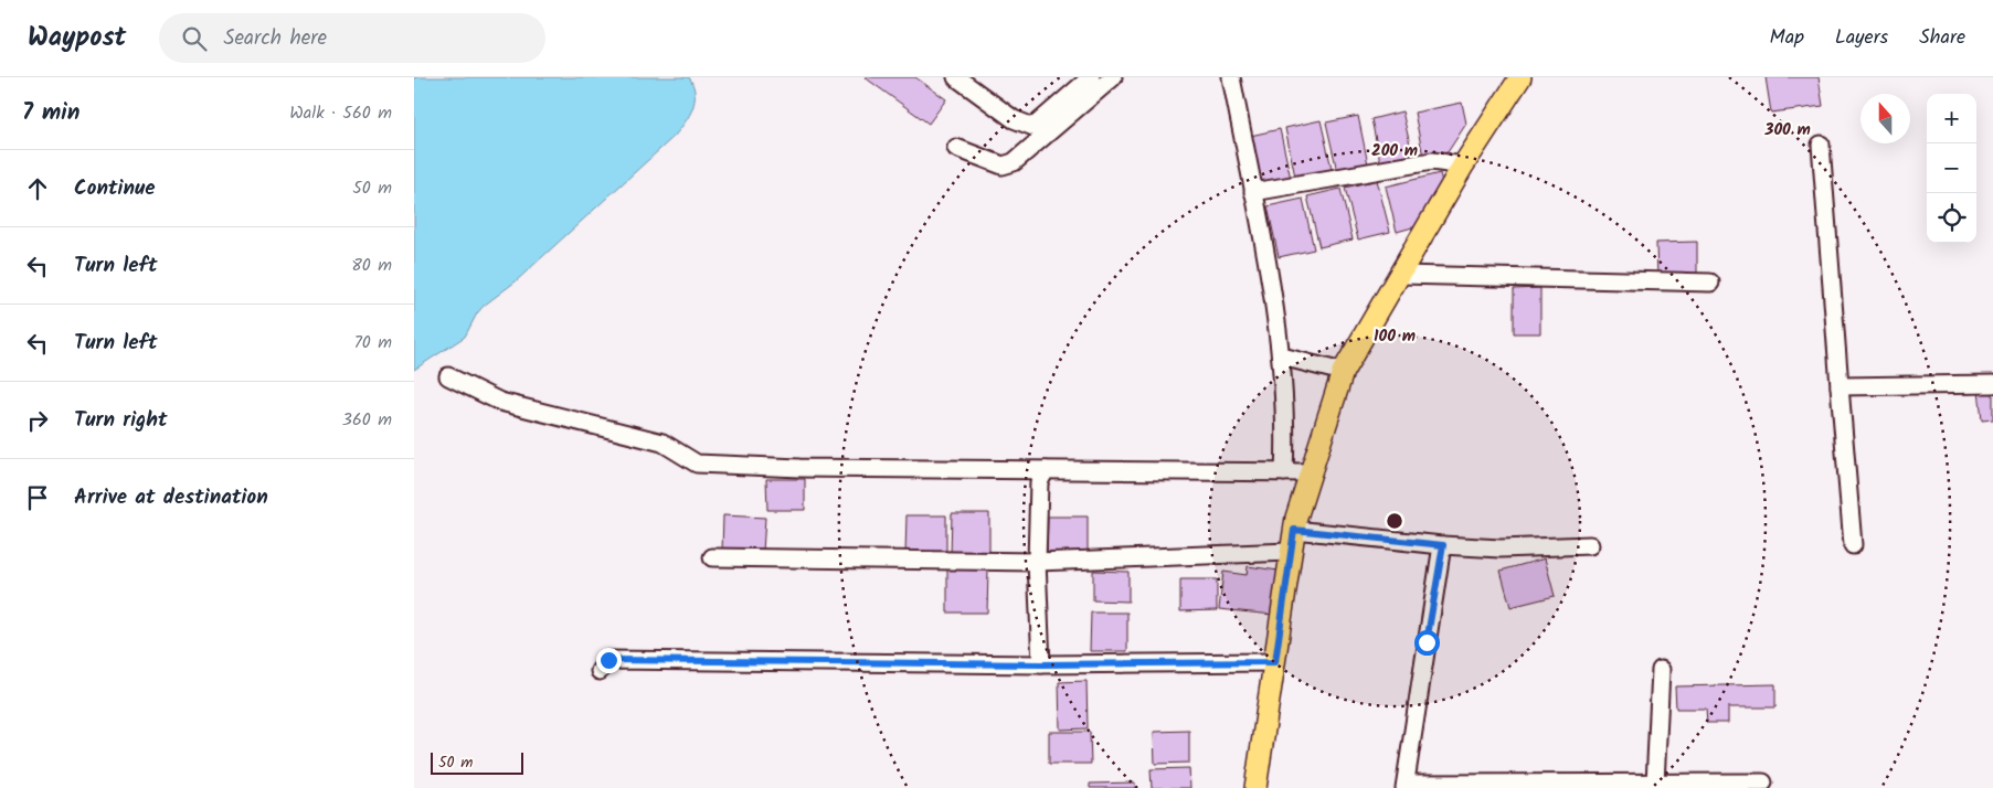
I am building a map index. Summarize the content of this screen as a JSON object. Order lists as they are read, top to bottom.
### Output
{
  "scale_bar": "50 m",
  "north": "top",
  "page": {
    "header": "Waypost",
    "search": "Search here",
    "nav": ["Map", "Layers", "Share"],
    "heading": ["7 min", "Walk · 560 m"],
    "map_buttons": ["+", "−"],
    "list": [
      ["Continue", "50 m"],
      ["Turn left", "80 m"],
      ["Turn left", "70 m"],
      ["Turn right", "360 m"],
      "Arrive at destination"
    ],
    "scale": "50 m"
  },
  "rings": ["300 m", "200 m", "100 m"]
}
